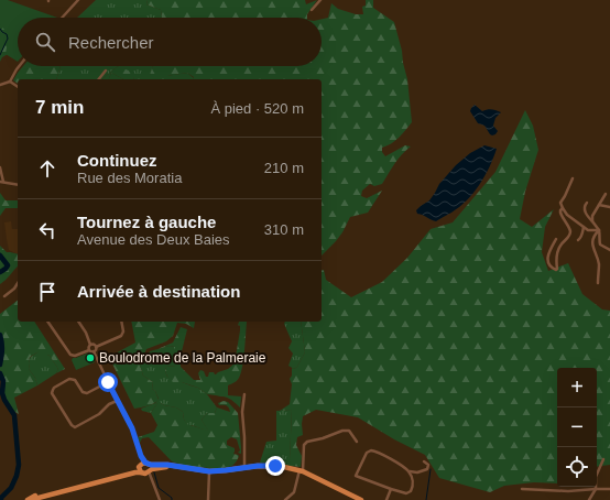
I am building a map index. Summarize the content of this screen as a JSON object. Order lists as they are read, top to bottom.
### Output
{
  "places": ["Boulodrome de la Palmeraie"],
  "page": {
    "search": "Rechercher",
    "heading": ["7 min", "À pied · 520 m"],
    "list": [
      ["Continuez", "Rue des Moratia", "210 m"],
      ["Tournez à gauche", "Avenue des Deux Baies", "310 m"],
      "Arrivée à destination"
    ],
    "map_buttons": ["+", "−"]
  }
}
